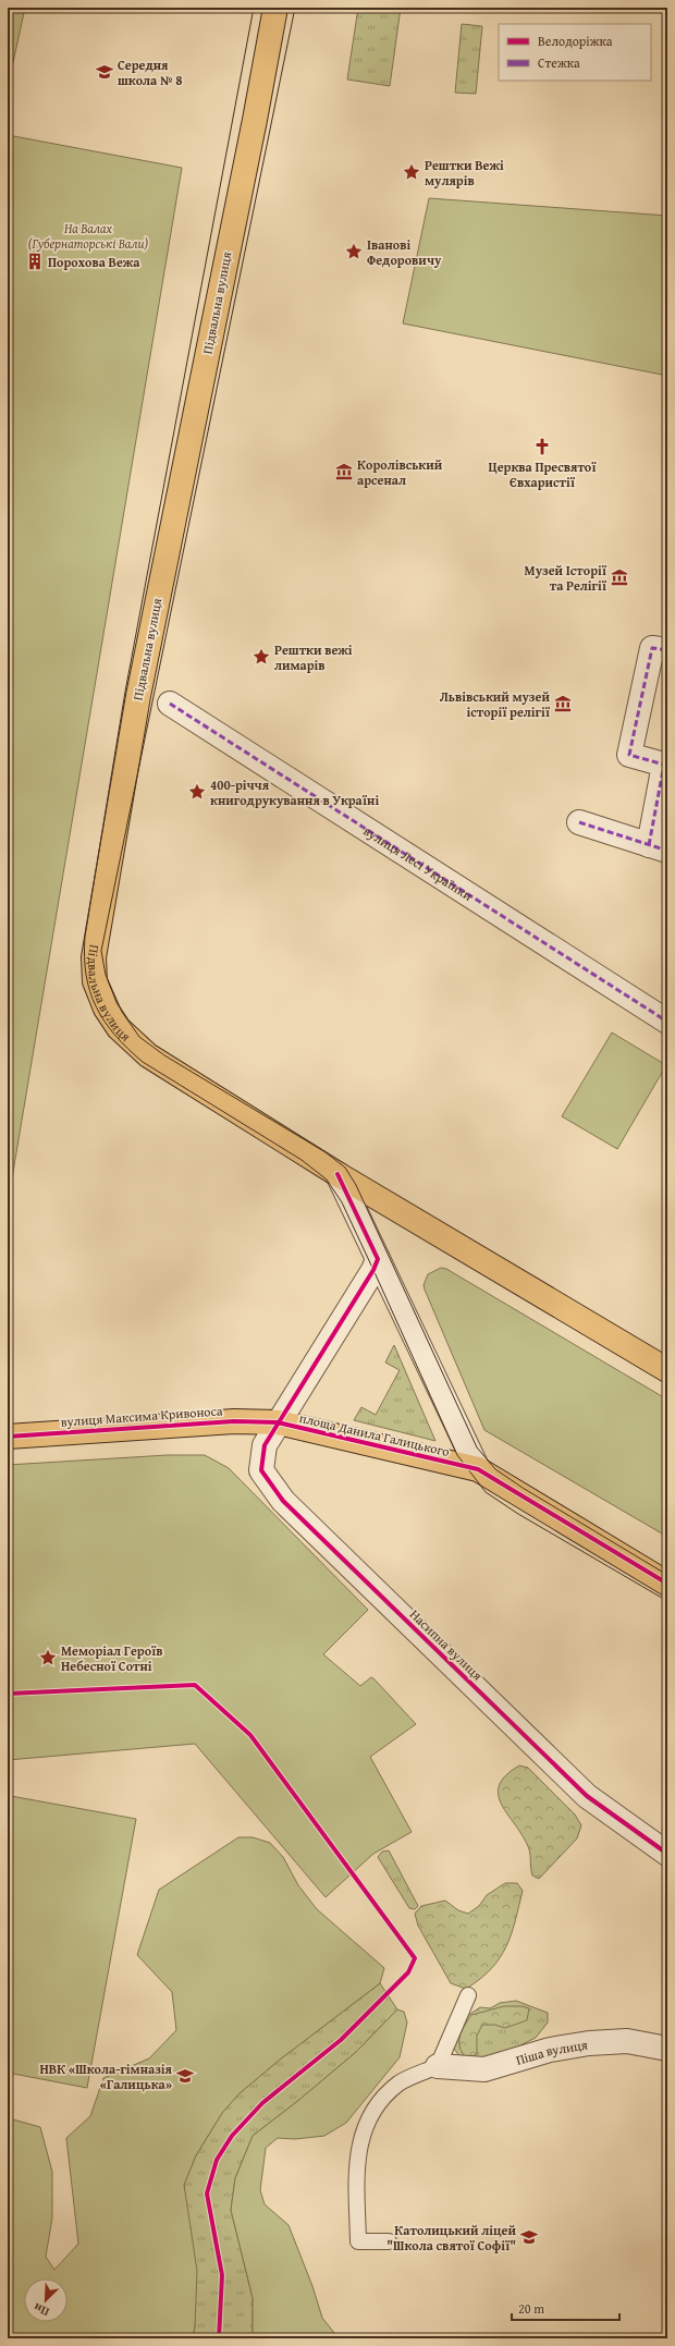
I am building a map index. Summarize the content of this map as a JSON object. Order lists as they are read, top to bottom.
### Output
{
  "streets": {
    "main road": ["Підвальна вулиця", "вулиця Максима Кривоноса", "площа Данила Галицького"],
    "street": ["вулиця Лесі Українки", "Насипна вулиця", "Піша вулиця"]
  },
  "crossings": [
    ["Підвальна вулиця", "площа Данила Галицького"],
    ["вулиця Максима Кривоноса", "площа Данила Галицького"],
    ["вулиця Максима Кривоноса", "Насипна вулиця"],
    ["площа Данила Галицького", "Насипна вулиця"]
  ],
  "parks": ["На Валах (Губернаторські Вали)"],
  "places": {
    "school or university": ["Середня школа № 8", "НВК «Школа-гімназія «Галицька»", "Католицький ліцей \"Школа святої Софії\""],
    "place": [
      "Рештки Вежі мулярів",
      "Іванові Федоровичу",
      "Рештки вежі лимарів",
      "400-річчя книгодрукування в Україні",
      "Меморіал Героїв Небесної Сотні"
    ],
    "building": ["Порохова Вежа"],
    "church": ["Церква Пресвятої Євхаристії"],
    "museum": ["Королівський арсенал", "Музей Історії та Релігії", "Львівський музей історії релігії"]
  },
  "legend": ["Велодоріжка", "Стежка"],
  "scale_bar": "20 m",
  "north": "bottom left"
}
